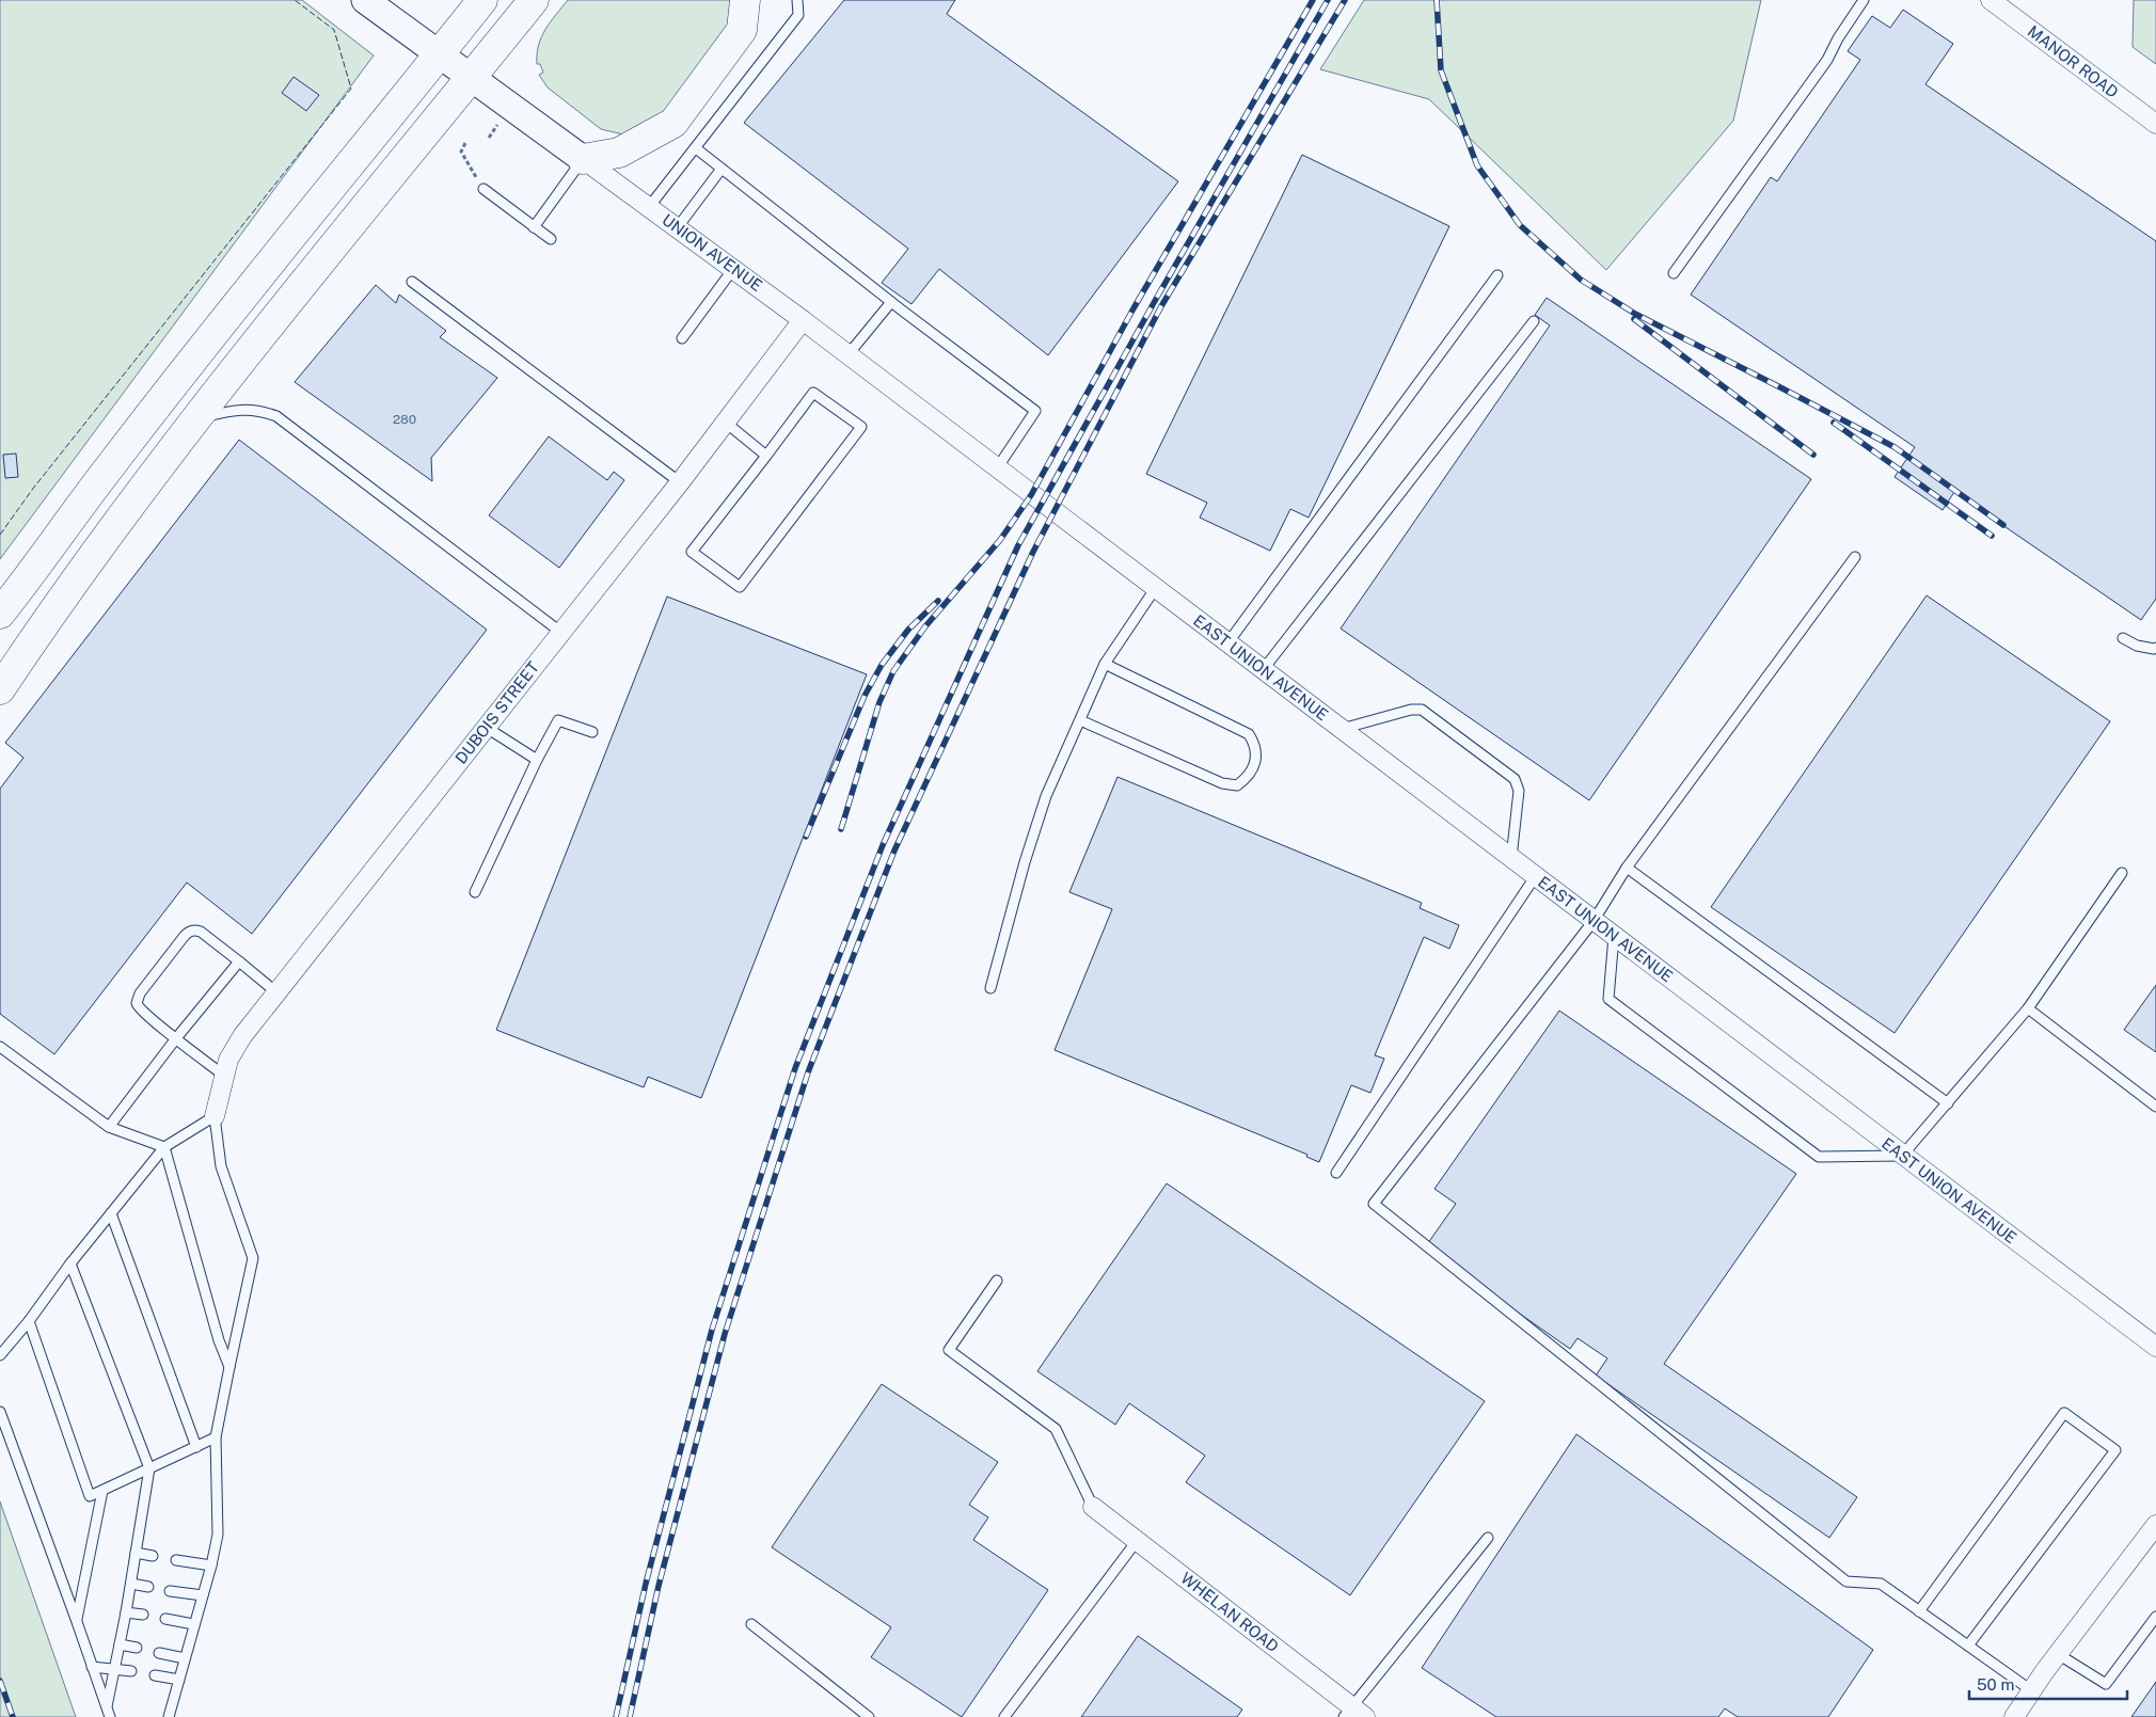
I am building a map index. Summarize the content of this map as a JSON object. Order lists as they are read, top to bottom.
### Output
{
  "streets": {
    "street": [
      "MANOR ROAD",
      "UNION AVENUE",
      "EAST UNION AVENUE",
      "DUBOIS STREET",
      "WHELAN ROAD"
    ]
  },
  "crossings": [
    ["UNION AVENUE", "EAST UNION AVENUE"],
    ["UNION AVENUE", "DUBOIS STREET"]
  ],
  "house_numbers": ["280"],
  "scale_bar": "50 m"
}
